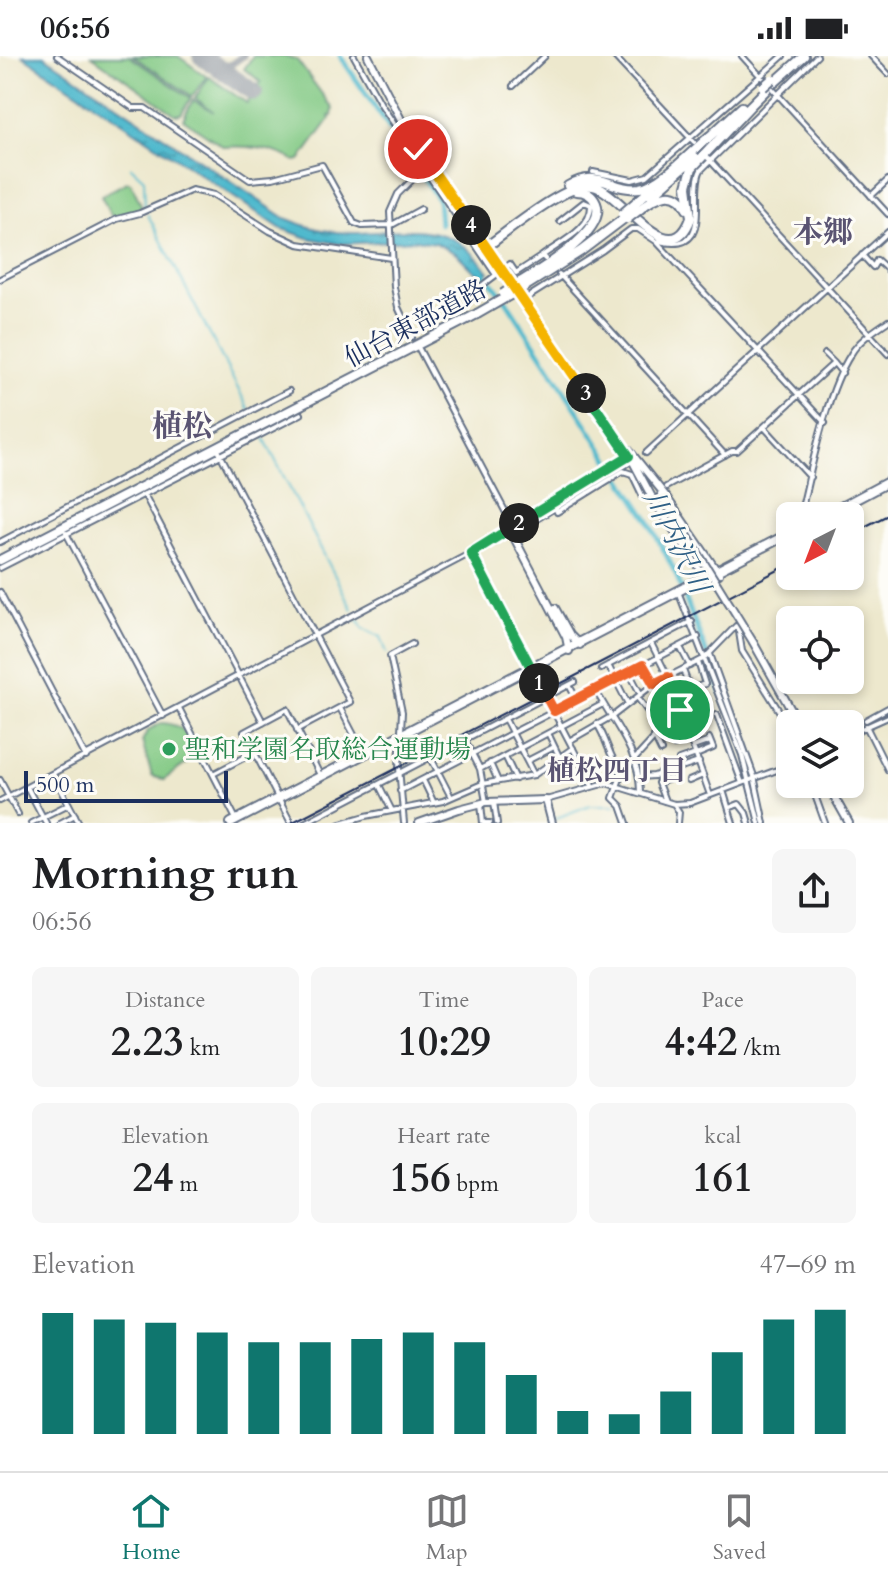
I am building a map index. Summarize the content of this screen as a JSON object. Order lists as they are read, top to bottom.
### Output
{
  "streets": {
    "highway": ["仙台東部道路"]
  },
  "districts": ["本郷", "植松", "植松四丁目"],
  "water": ["川内沢川"],
  "places": ["聖和学園名取総合運動場"],
  "scale_bar": "500 m",
  "north": "bottom left",
  "page": {
    "status": "06:56",
    "pins": [
      "4",
      "3",
      "2",
      "1"
    ],
    "scale": "500 m",
    "heading": ["Morning run", "06:56"],
    "stats": [
      ["Distance", "2.23 km"],
      ["Time", "10:29"],
      ["Pace", "4:42 /km"],
      ["Elevation", "24 m"],
      ["Heart rate", "156 bpm"],
      ["kcal", "161"]
    ],
    "chart": ["Elevation", "47–69 m"],
    "tabs": ["Home", "Map", "Saved"]
  }
}
